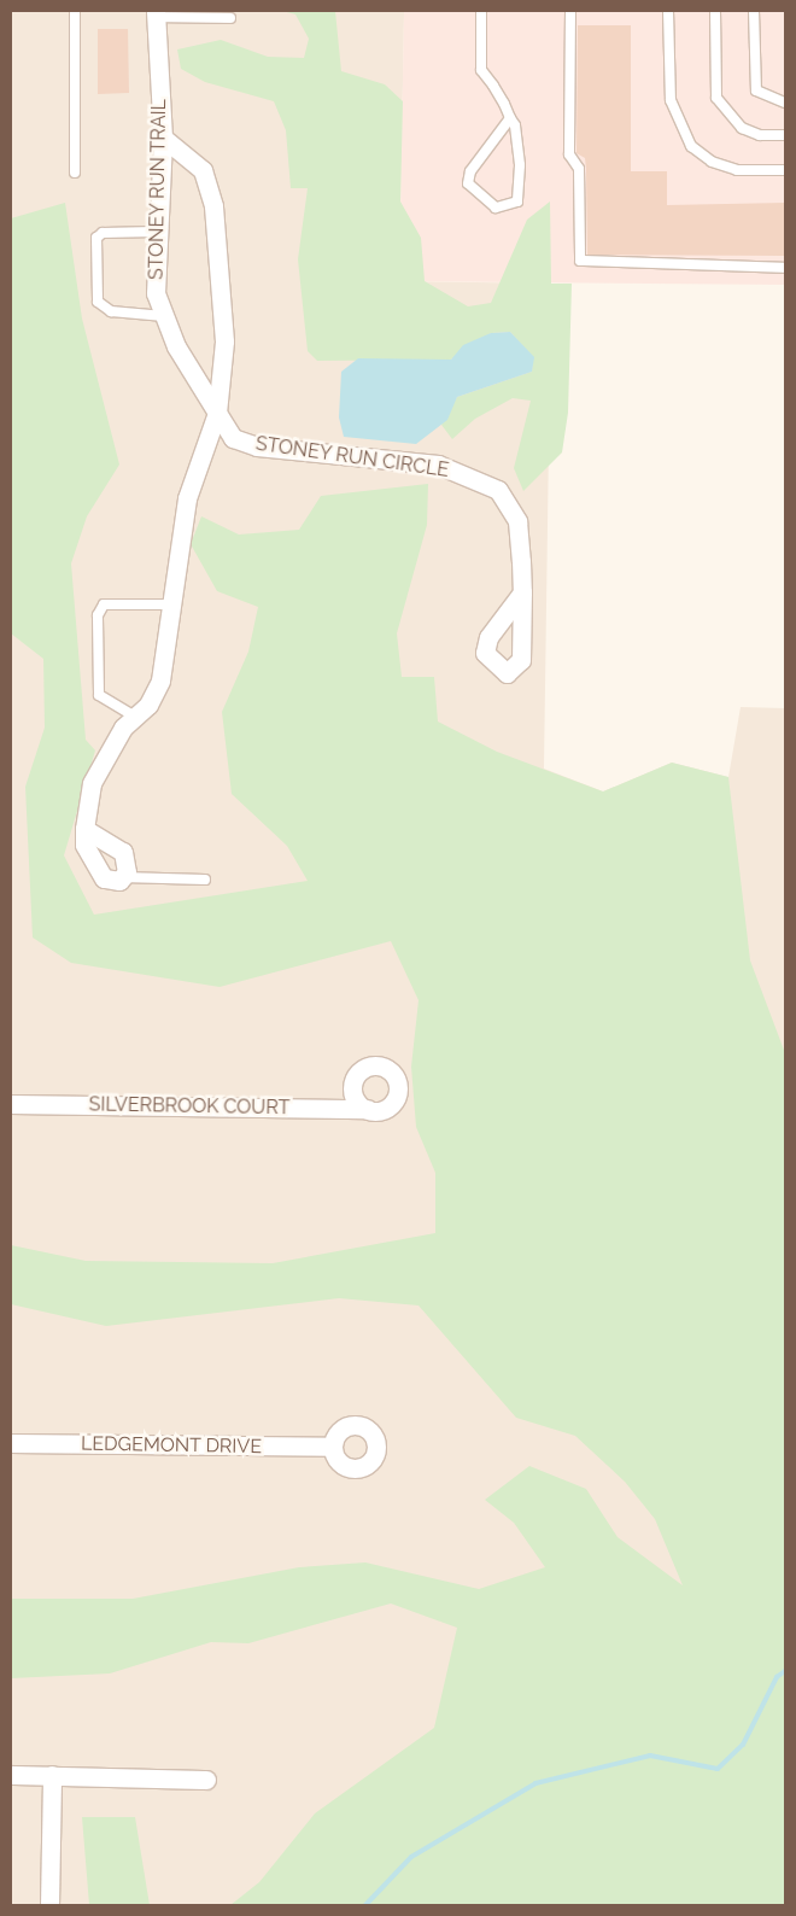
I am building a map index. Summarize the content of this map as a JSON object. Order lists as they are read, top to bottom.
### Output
{
  "streets": {
    "street": [
      "STONEY RUN TRAIL",
      "STONEY RUN CIRCLE",
      "SILVERBROOK COURT",
      "LEDGEMONT DRIVE"
    ]
  },
  "crossings": [
    ["STONEY RUN TRAIL", "STONEY RUN CIRCLE"]
  ]
}
